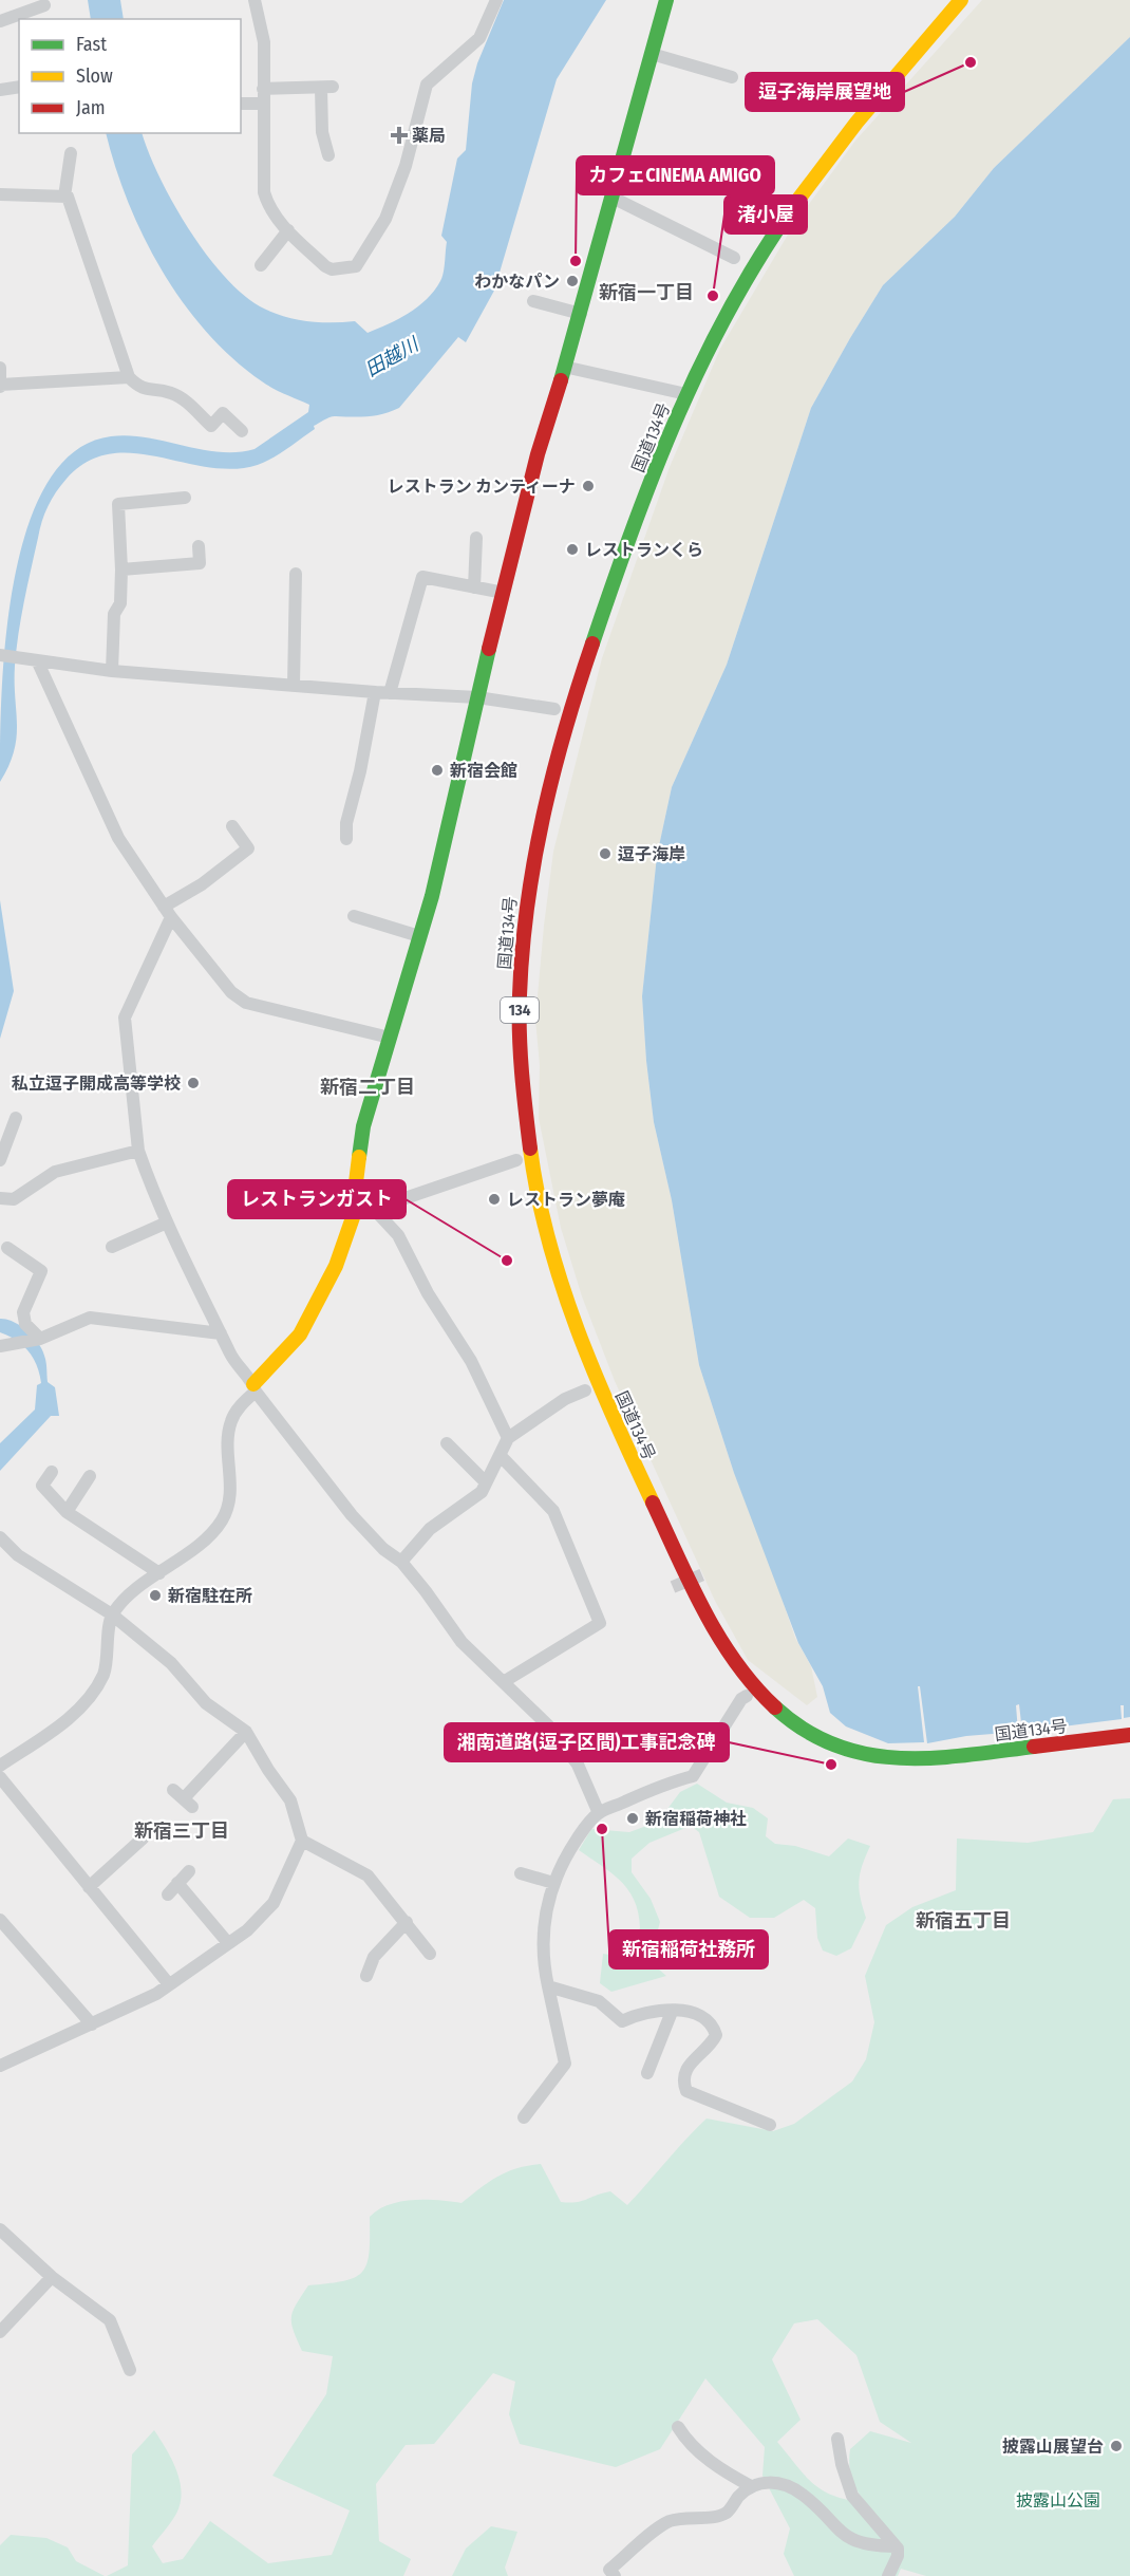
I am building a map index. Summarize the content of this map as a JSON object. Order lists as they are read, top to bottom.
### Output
{
  "streets": {
    "main road": ["国道134号", "134"]
  },
  "districts": [
    "新宿一丁目",
    "新宿二丁目",
    "新宿三丁目",
    "新宿五丁目"
  ],
  "water": ["田越川"],
  "parks": ["披露山公園"],
  "places": {
    "other": [
      "逗子海岸展望地",
      "カフェCINEMA AMIGO",
      "わかなパン",
      "渚小屋",
      "レストラン カンティーナ",
      "レストランくら",
      "新宿会館",
      "逗子海岸",
      "私立逗子開成高等学校",
      "レストラン夢庵",
      "レストランガスト",
      "新宿駐在所",
      "湘南道路(逗子区間)工事記念碑",
      "新宿稲荷神社",
      "新宿稲荷社務所",
      "披露山展望台"
    ],
    "health": ["薬局"]
  },
  "legend": ["Fast", "Slow", "Jam"]
}
